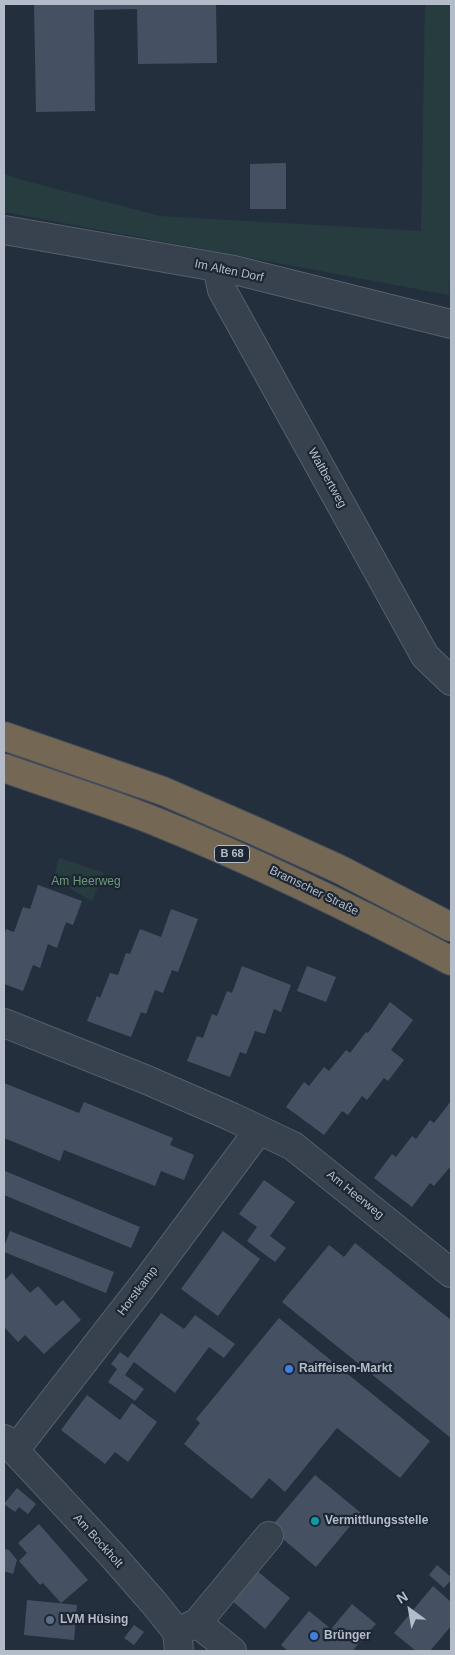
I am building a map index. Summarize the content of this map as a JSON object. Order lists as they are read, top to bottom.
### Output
{
  "streets": {
    "highway": ["B 68", "Bramscher Straße"],
    "street": [
      "Im Alten Dorf",
      "Waltbertweg",
      "Am Heerweg",
      "Horstkamp",
      "Am Bockholt"
    ]
  },
  "crossings": [
    ["Im Alten Dorf", "Waltbertweg"],
    ["Am Heerweg", "Horstkamp"],
    ["Horstkamp", "Am Bockholt"]
  ],
  "parks": ["Am Heerweg"],
  "places": [
    "Raiffeisen-Markt",
    "Vermittlungsstelle",
    "LVM Hüsing",
    "Brünger"
  ],
  "north": "top left"
}
